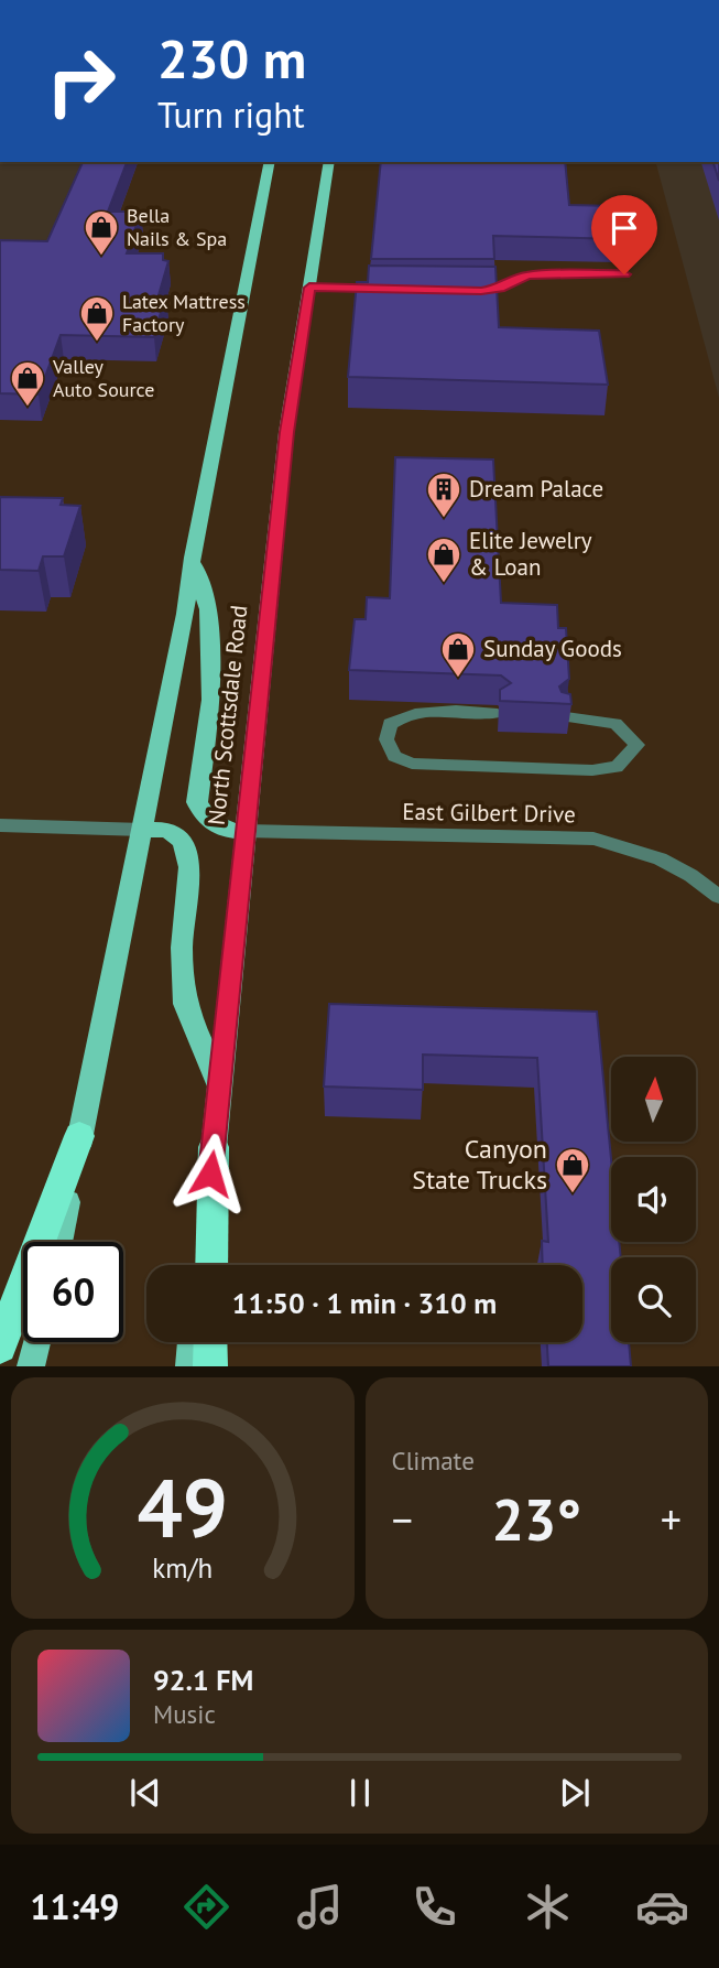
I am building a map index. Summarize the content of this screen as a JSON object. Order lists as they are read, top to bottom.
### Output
{
  "streets": {
    "main road": ["North Scottsdale Road"],
    "street": ["East Gilbert Drive"]
  },
  "crossings": [
    ["North Scottsdale Road", "East Gilbert Drive"]
  ],
  "places": {
    "shop": [
      "Bella Nails & Spa",
      "Latex Mattress Factory",
      "Valley Auto Source",
      "Elite Jewelry & Loan",
      "Sunday Goods",
      "Canyon State Trucks"
    ],
    "building": ["Dream Palace"]
  },
  "north": "top",
  "page": {
    "turn": ["230 m", "Turn right"],
    "limit": "60",
    "trip": "11:50 · 1 min · 310 m",
    "tile": "Climate",
    "heat": ["−", "23°", "+"],
    "song": ["92.1 FM", "Music"],
    "tabs": "11:49",
    "gauge": ["49", "km/h"]
  }
}
